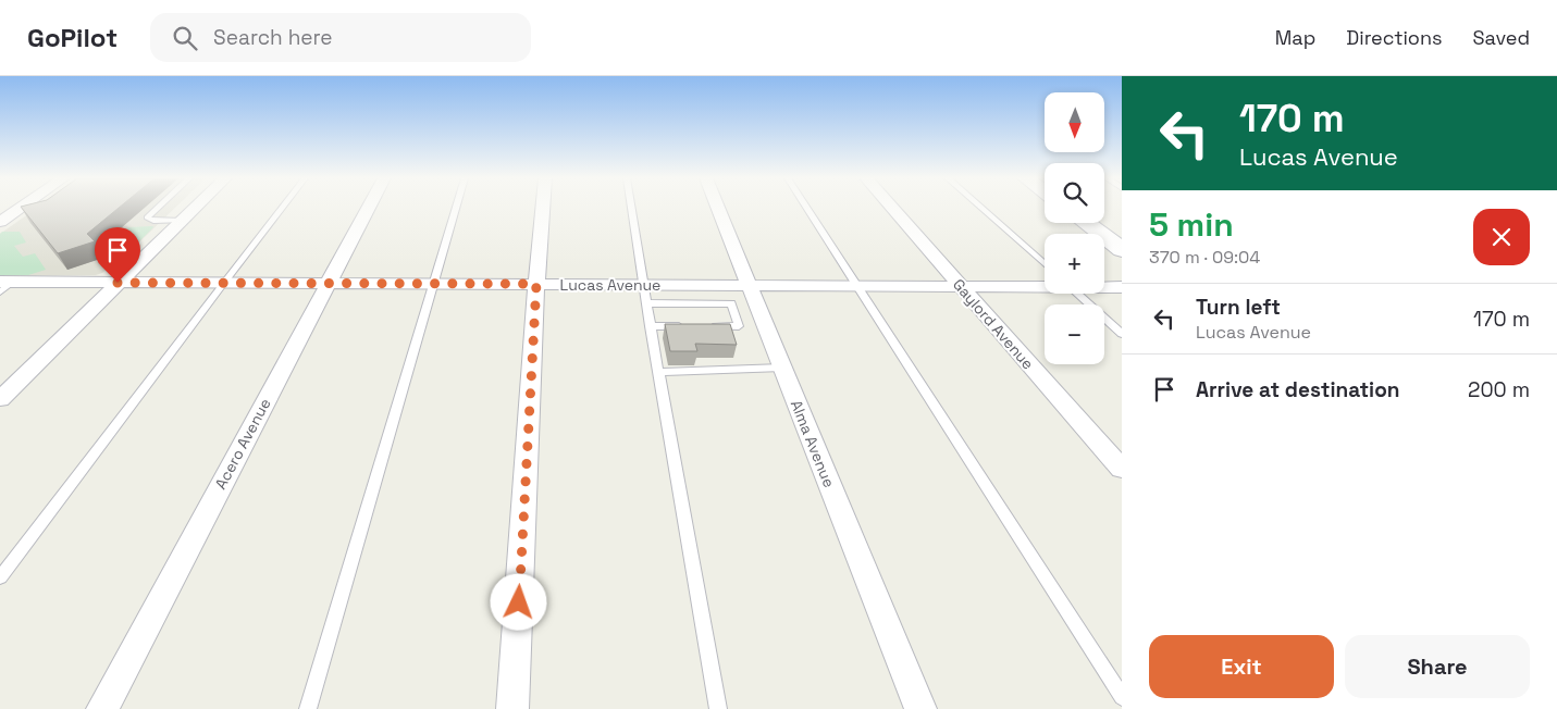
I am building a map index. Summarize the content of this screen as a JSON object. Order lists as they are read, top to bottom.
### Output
{
  "streets": {
    "street": [
      "Lucas Avenue",
      "Gaylord Avenue",
      "Acero Avenue",
      "Alma Avenue"
    ]
  },
  "crossings": [
    ["Lucas Avenue", "Gaylord Avenue"],
    ["Lucas Avenue", "Acero Avenue"],
    ["Lucas Avenue", "Alma Avenue"]
  ],
  "north": "bottom",
  "page": {
    "header": "GoPilot",
    "search": "Search here",
    "nav": ["Map", "Directions", "Saved"],
    "turn": ["170 m", "Lucas Avenue"],
    "map_buttons": ["+", "−"],
    "heading": ["5 min", "370 m · 09:04"],
    "list": [
      {
        "name": "Turn left",
        "note": "Lucas Avenue",
        "value": "170 m"
      },
      {
        "name": "Arrive at destination",
        "value": "200 m"
      }
    ],
    "buttons": ["Exit", "Share"]
  }
}
